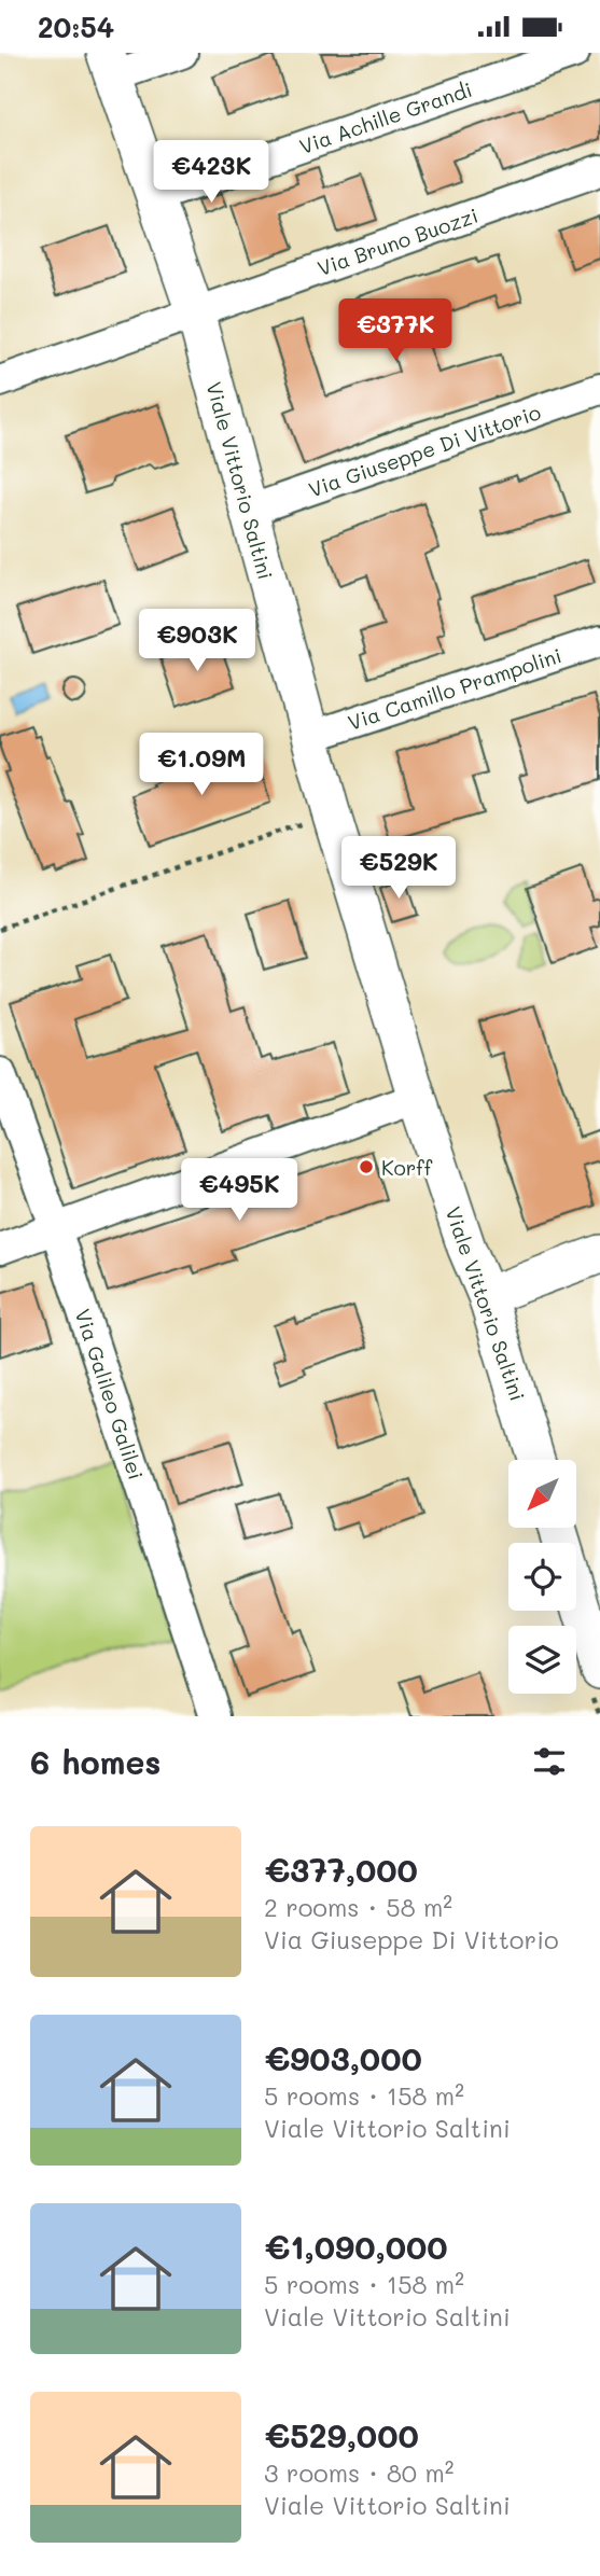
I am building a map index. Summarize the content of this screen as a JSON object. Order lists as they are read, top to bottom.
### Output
{
  "streets": {
    "street": [
      "Via Achille Grandi",
      "Via Bruno Buozzi",
      "Via Giuseppe Di Vittorio",
      "Viale Vittorio Saltini",
      "Via Camillo Prampolini",
      "Via Galileo Galilei"
    ]
  },
  "crossings": [
    ["Via Achille Grandi", "Viale Vittorio Saltini"],
    ["Via Bruno Buozzi", "Viale Vittorio Saltini"],
    ["Via Giuseppe Di Vittorio", "Viale Vittorio Saltini"],
    ["Viale Vittorio Saltini", "Via Camillo Prampolini"]
  ],
  "places": ["Korff"],
  "north": "bottom left",
  "page": {
    "status": "20:54",
    "price": [
      "€423K",
      "€377K",
      "€903K",
      "€1.09M",
      "€529K",
      "€495K"
    ],
    "heading": "6 homes",
    "list": [
      {
        "name": "€377,000",
        "note": "2 rooms · 58 m² · Via Giuseppe Di Vittorio"
      },
      {
        "name": "€903,000",
        "note": "5 rooms · 158 m² · Viale Vittorio Saltini"
      },
      {
        "name": "€1,090,000",
        "note": "5 rooms · 158 m² · Viale Vittorio Saltini"
      },
      {
        "name": "€529,000",
        "note": "3 rooms · 80 m² · Viale Vittorio Saltini"
      }
    ]
  }
}
